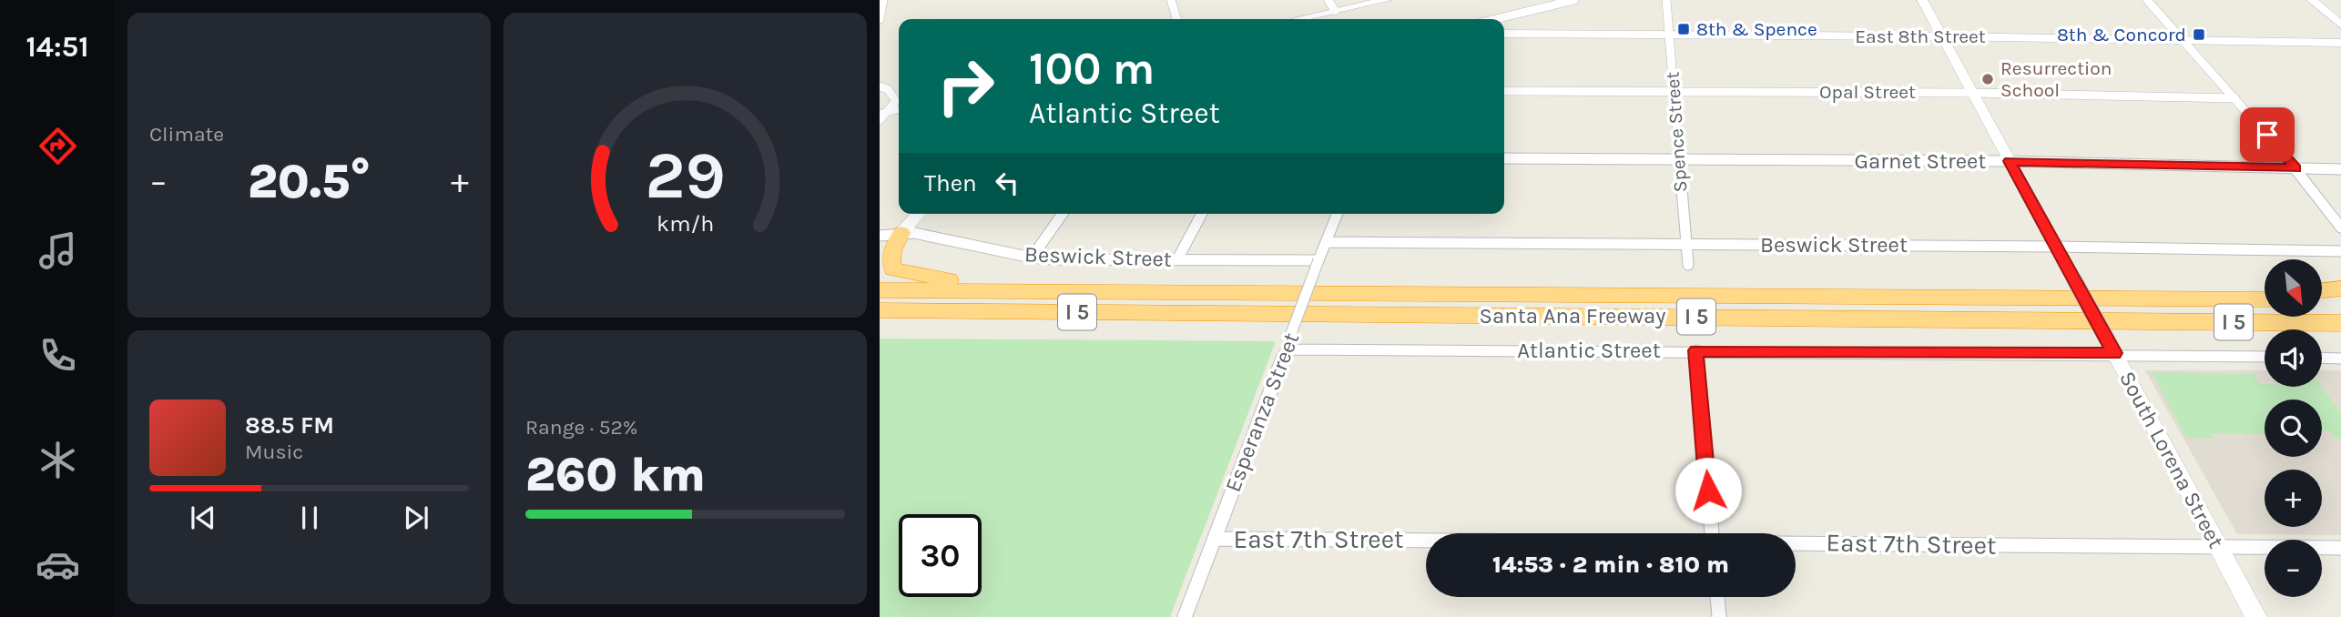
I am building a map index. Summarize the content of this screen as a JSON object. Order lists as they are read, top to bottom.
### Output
{
  "streets": {
    "highway": ["I 5", "Santa Ana Freeway"],
    "main road": ["East 8th Street", "South Lorena Street"],
    "street": [
      "Opal Street",
      "Spence Street",
      "Garnet Street",
      "Beswick Street",
      "Atlantic Street",
      "Esperanza Street",
      "East 7th Street"
    ]
  },
  "crossings": [
    ["East 8th Street", "Spence Street"],
    ["East 8th Street", "South Lorena Street"],
    ["Opal Street", "Spence Street"],
    ["Opal Street", "South Lorena Street"],
    ["Spence Street", "Garnet Street"],
    ["Spence Street", "Beswick Street"],
    ["Garnet Street", "South Lorena Street"],
    ["Beswick Street", "Esperanza Street"],
    ["Beswick Street", "South Lorena Street"],
    ["Atlantic Street", "Esperanza Street"],
    ["Atlantic Street", "South Lorena Street"],
    ["Esperanza Street", "East 7th Street"],
    ["South Lorena Street", "East 7th Street"]
  ],
  "places": {
    "transit": ["8th & Spence", "8th & Concord"],
    "other": ["Resurrection School"]
  },
  "north": "bottom right",
  "page": {
    "tabs": "14:51",
    "tile": [
      "Climate",
      ["Range · 52%", "260 km"]
    ],
    "turn": ["100 m", "Atlantic Street"],
    "then": "Then",
    "heat": ["−", "20.5°", "+"],
    "map_buttons": ["+", "−"],
    "song": ["88.5 FM", "Music"],
    "limit": "30",
    "trip": "14:53 · 2 min · 810 m",
    "gauge": ["29", "km/h"]
  }
}
